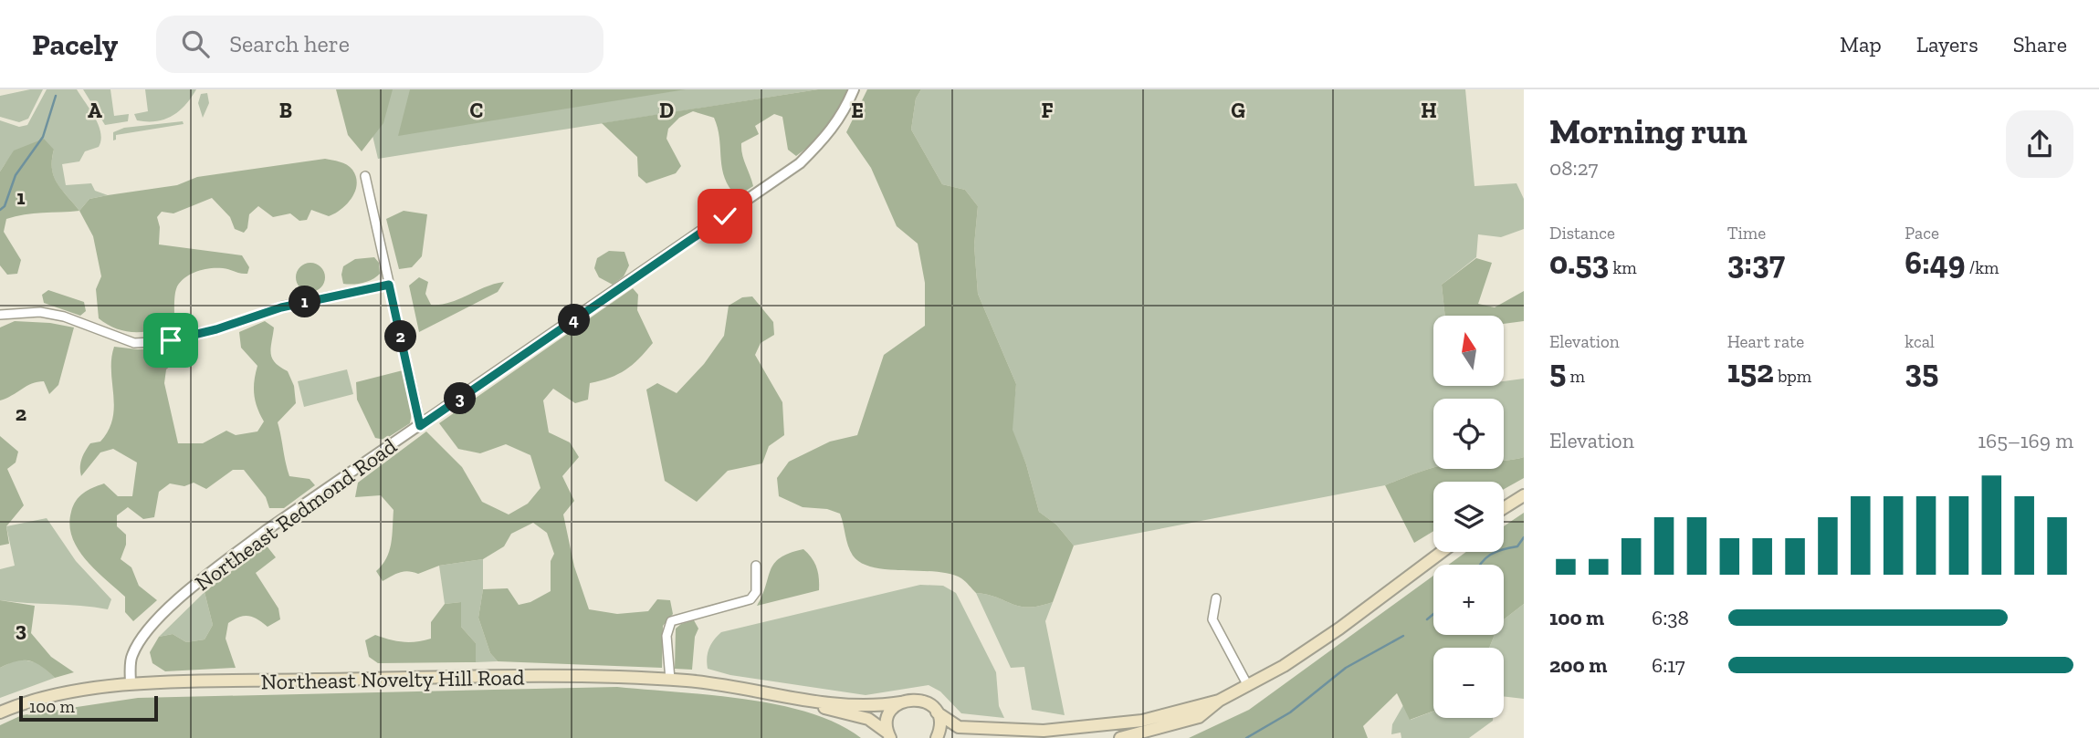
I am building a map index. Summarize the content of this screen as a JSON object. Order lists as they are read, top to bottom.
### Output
{
  "streets": {
    "main road": ["Northeast Novelty Hill Road"],
    "street": ["Northeast Redmond Road"]
  },
  "crossings": [
    ["Northeast Redmond Road", "Northeast Novelty Hill Road"]
  ],
  "scale_bar": "100 m",
  "north": "top",
  "page": {
    "header": "Pacely",
    "search": "Search here",
    "nav": ["Map", "Layers", "Share"],
    "heading": ["Morning run", "08:27"],
    "stats": [
      ["Distance", "0.53 km"],
      ["Time", "3:37"],
      ["Pace", "6:49 /km"],
      ["Elevation", "5 m"],
      ["Heart rate", "152 bpm"],
      ["kcal", "35"]
    ],
    "pins": [
      "1",
      "4",
      "2",
      "3"
    ],
    "map_buttons": ["+", "−"],
    "chart": ["Elevation", "165–169 m"],
    "list": [
      {
        "name": "100 m",
        "note": "6:38"
      },
      {
        "name": "200 m",
        "note": "6:17"
      }
    ],
    "scale": "100 m"
  },
  "grid": {
    "columns": [
      "A",
      "B",
      "C",
      "D",
      "E",
      "F",
      "G",
      "H"
    ],
    "rows": ["1", "2", "3"]
  }
}
